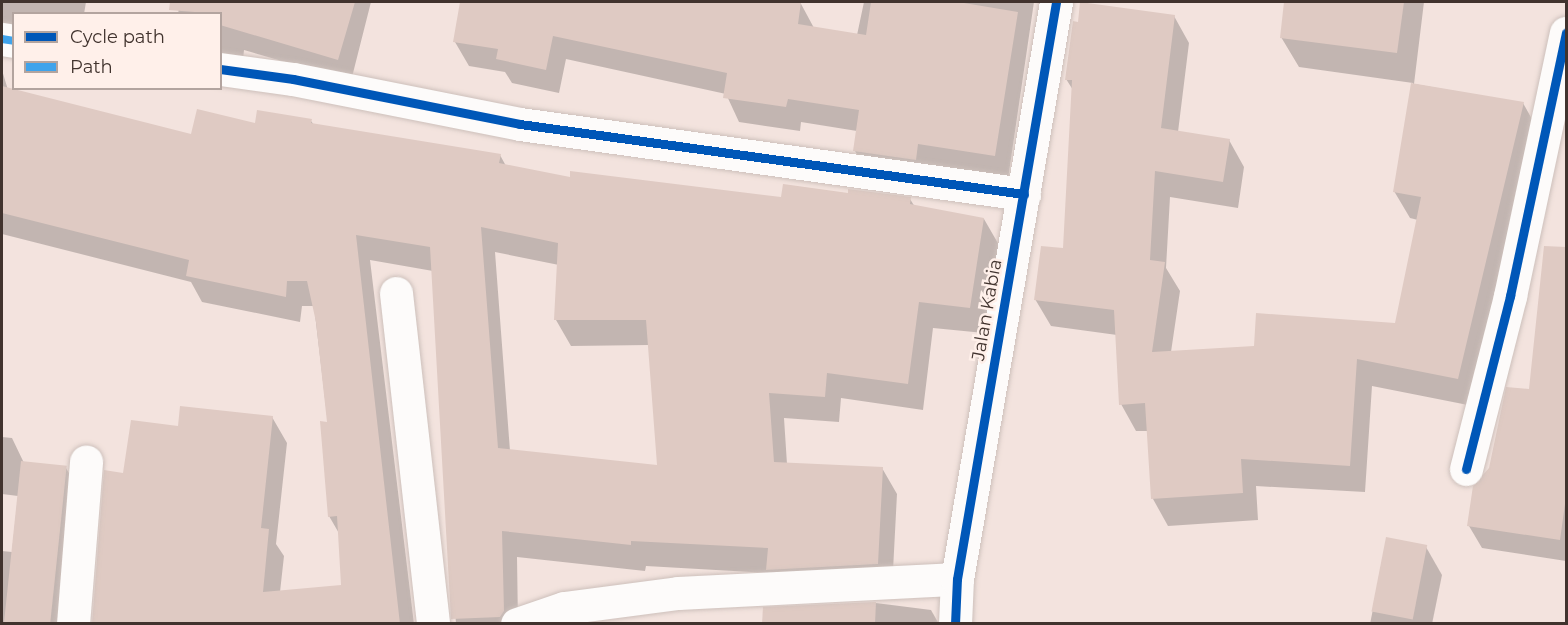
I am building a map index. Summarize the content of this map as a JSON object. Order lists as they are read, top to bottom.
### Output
{
  "streets": {
    "street": ["Jalan Kabia"]
  },
  "legend": ["Cycle path", "Path"]
}
